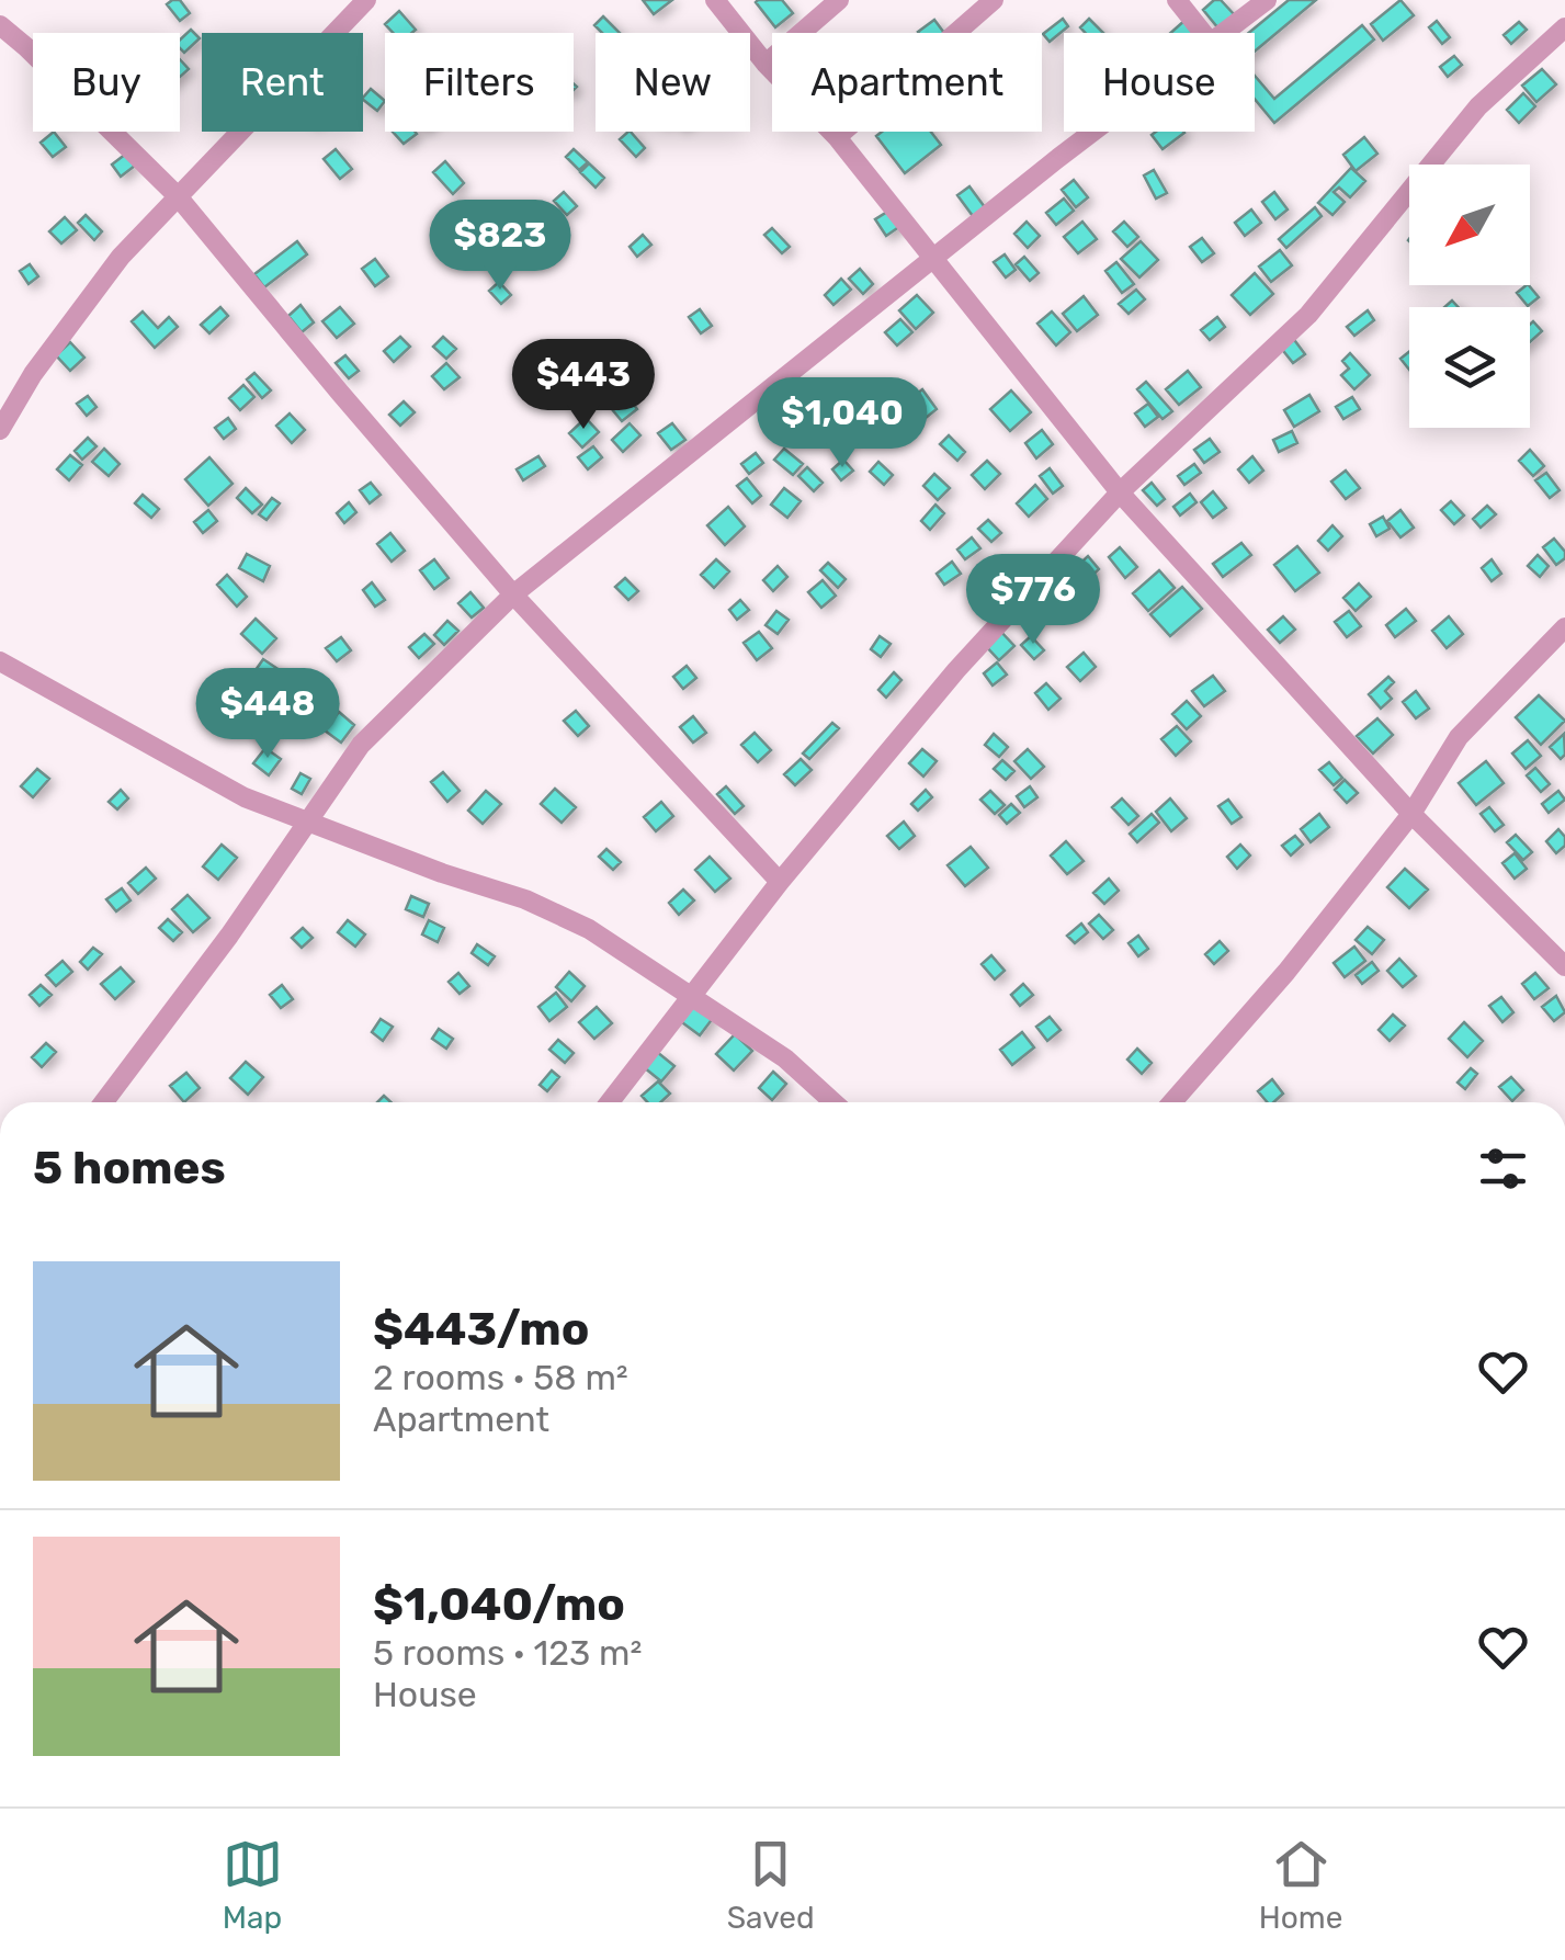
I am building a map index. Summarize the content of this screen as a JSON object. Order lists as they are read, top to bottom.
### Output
{
  "north": "bottom left",
  "page": {
    "chip": [
      "Buy",
      "Rent",
      "Filters",
      "New",
      "Apartment",
      "House"
    ],
    "price": [
      "$823",
      "$443",
      "$1,040",
      "$776",
      "$448"
    ],
    "heading": "5 homes",
    "list": [
      {
        "name": "$443/mo",
        "note": "2 rooms · 58 m² · Apartment"
      },
      {
        "name": "$1,040/mo",
        "note": "5 rooms · 123 m² · House"
      }
    ],
    "tabs": ["Map", "Saved", "Home"]
  }
}
